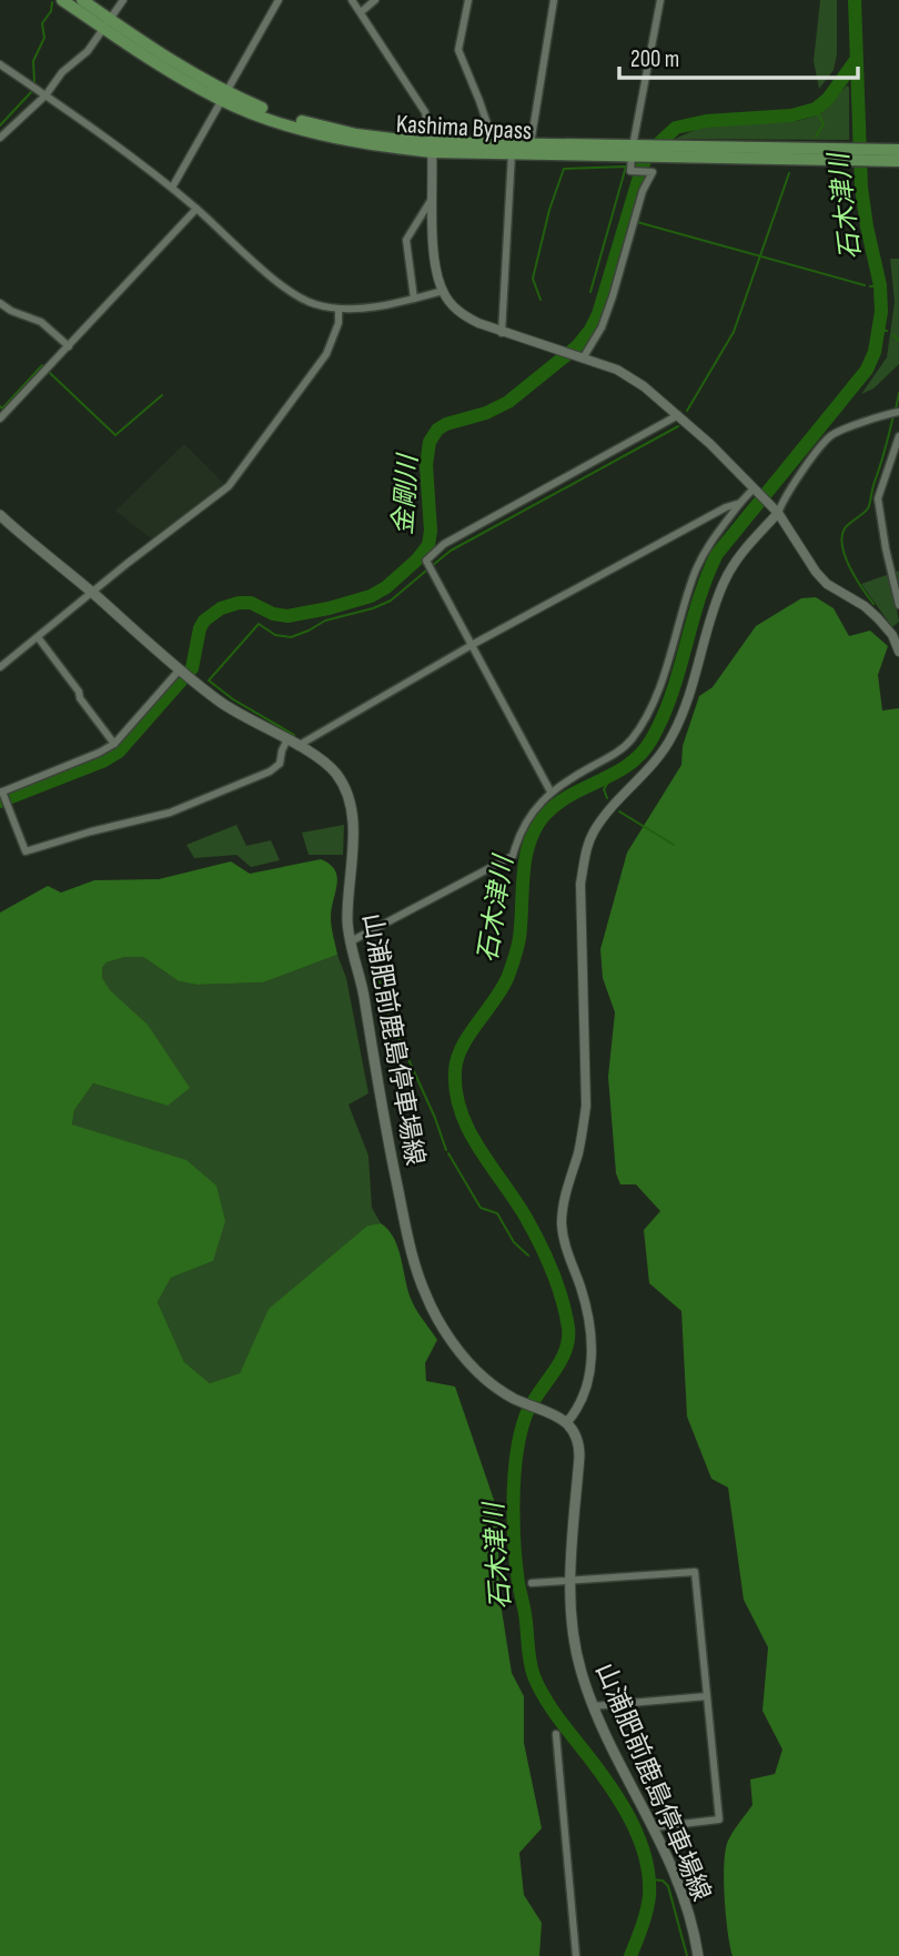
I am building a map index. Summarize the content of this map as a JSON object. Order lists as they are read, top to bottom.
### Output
{
  "streets": {
    "highway": ["Kashima Bypass"],
    "main road": ["山浦肥前鹿島停車場線"]
  },
  "water": ["石木津川", "金剛川"],
  "scale_bar": "200 m"
}
